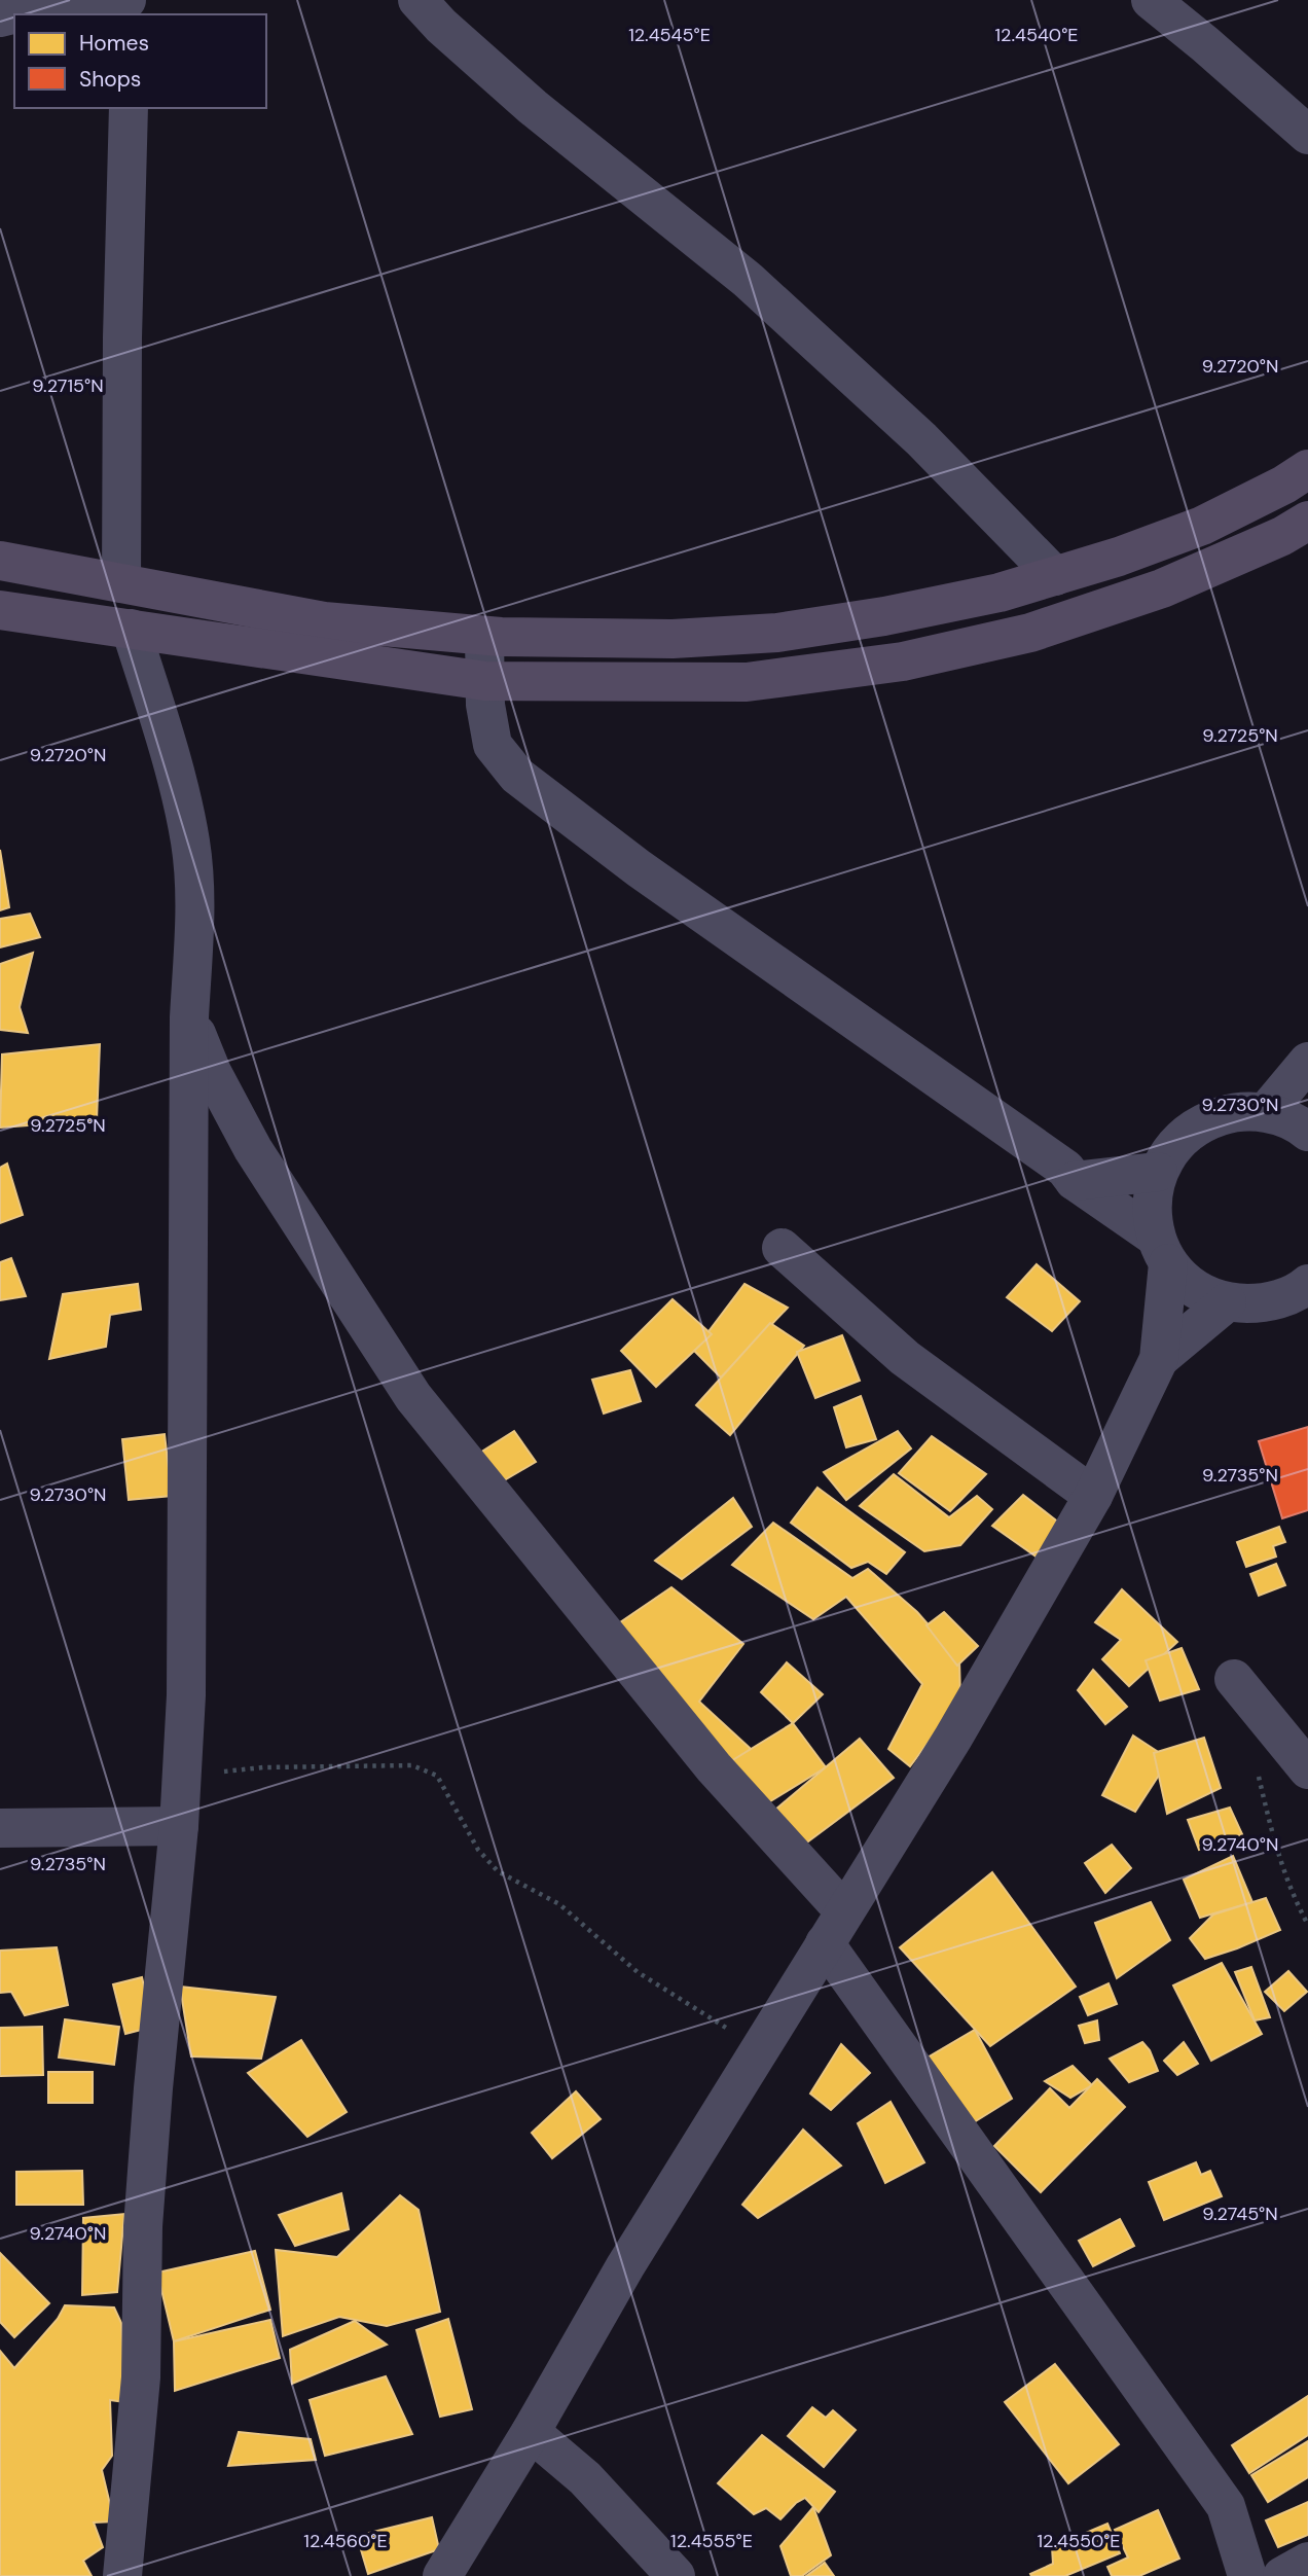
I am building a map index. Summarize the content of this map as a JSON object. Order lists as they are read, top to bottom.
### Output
{
  "legend": ["Homes", "Shops"],
  "coordinates": [
    "12.4545°E",
    "12.4540°E",
    "9.2720°N",
    "9.2715°N",
    "9.2725°N",
    "9.2730°N",
    "9.2735°N",
    "9.2740°N",
    "9.2745°N",
    "12.4560°E",
    "12.4555°E",
    "12.4550°E"
  ]
}
